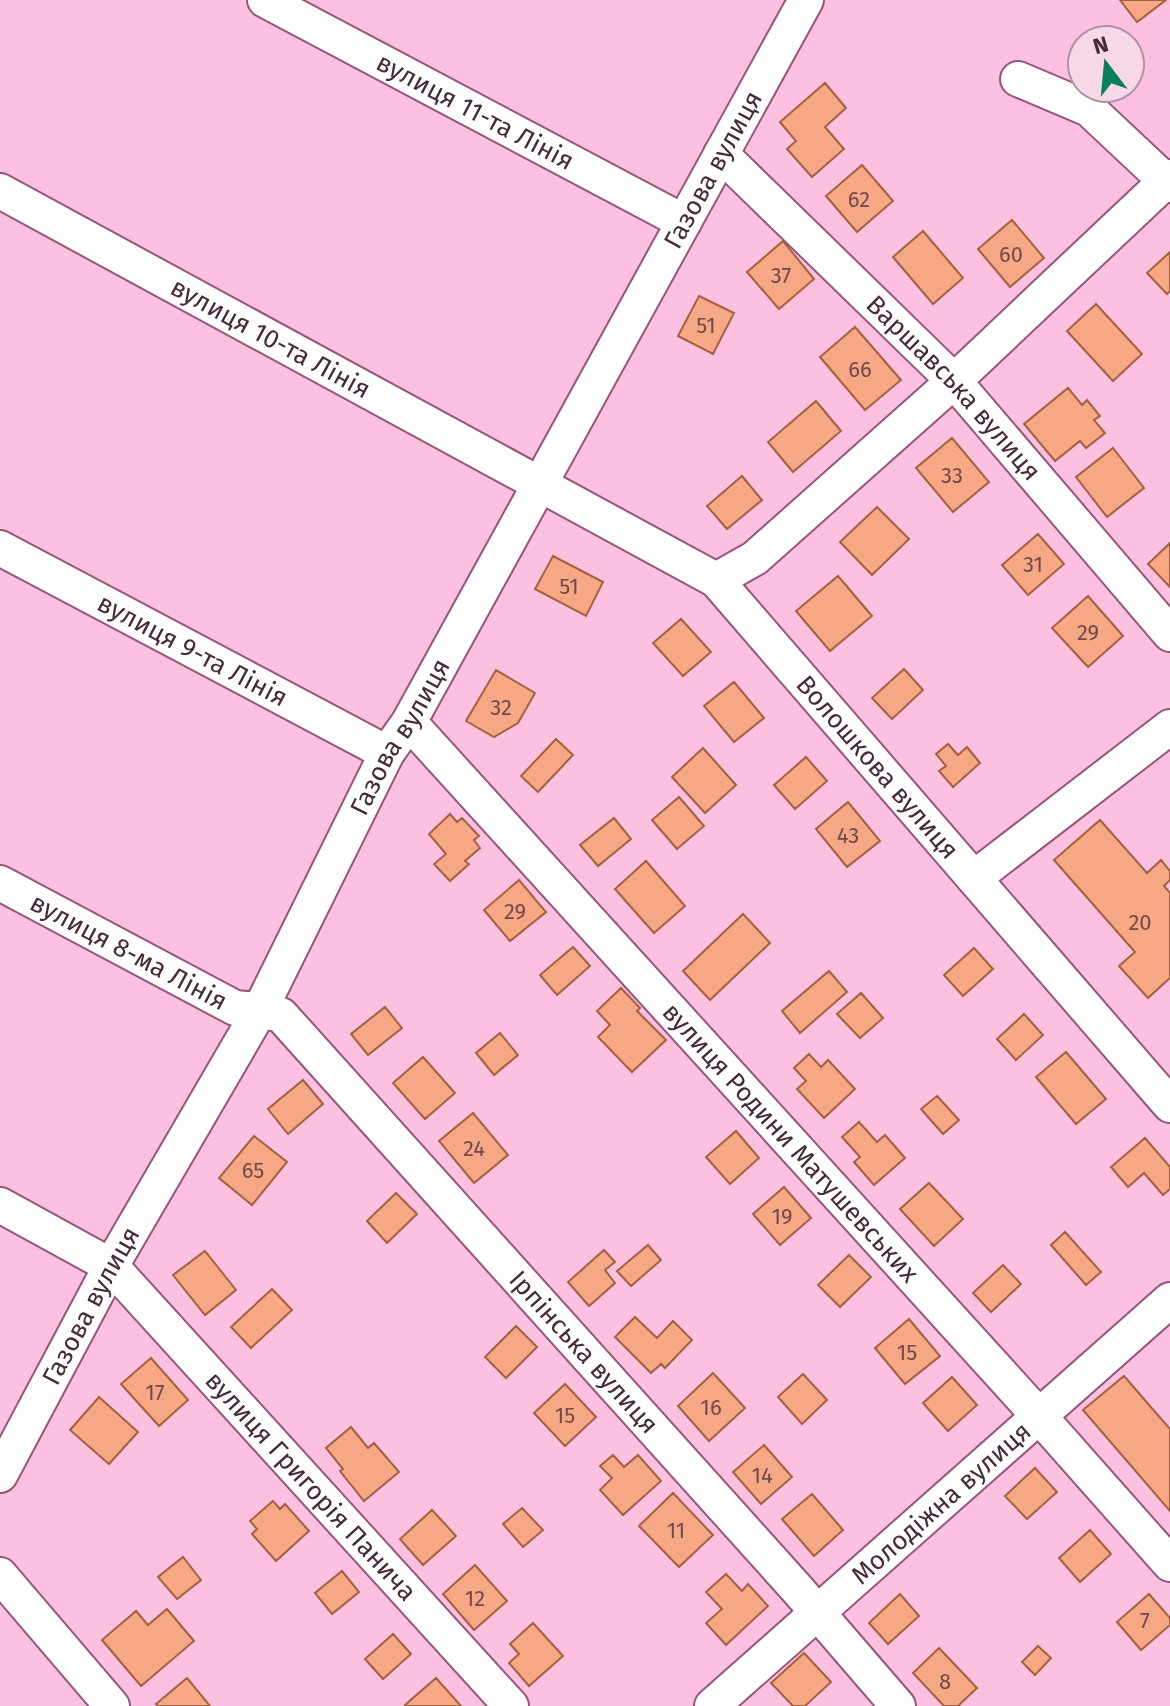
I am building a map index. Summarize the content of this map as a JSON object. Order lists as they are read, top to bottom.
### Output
{
  "streets": {
    "street": [
      "вулиця 11-та Лінія",
      "Газова вулиця",
      "вулиця 10-та Лінія",
      "Варшавська вулиця",
      "вулиця 9-та Лінія",
      "Волошкова вулиця",
      "вулиця 8-ма Лінія",
      "вулиця Родини Матушевських",
      "Ірпінська вулиця",
      "вулиця Григорія Панича",
      "Молодіжна вулиця"
    ]
  },
  "crossings": [
    ["вулиця 11-та Лінія", "Газова вулиця"],
    ["Газова вулиця", "вулиця 10-та Лінія"],
    ["Газова вулиця", "Варшавська вулиця"],
    ["Газова вулиця", "вулиця 9-та Лінія"],
    ["Газова вулиця", "Волошкова вулиця"],
    ["Газова вулиця", "вулиця 8-ма Лінія"],
    ["Газова вулиця", "вулиця Родини Матушевських"],
    ["Газова вулиця", "Ірпінська вулиця"],
    ["Газова вулиця", "вулиця Григорія Панича"],
    ["вулиця 10-та Лінія", "Волошкова вулиця"],
    ["вулиця 8-ма Лінія", "Ірпінська вулиця"],
    ["вулиця Родини Матушевських", "Молодіжна вулиця"],
    ["Ірпінська вулиця", "Молодіжна вулиця"]
  ],
  "house_numbers": [
    "62",
    "60",
    "37",
    "51",
    "66",
    "33",
    "31",
    "51",
    "29",
    "32",
    "43",
    "29",
    "20",
    "24",
    "65",
    "19",
    "15",
    "17",
    "16",
    "15",
    "14",
    "11",
    "12",
    "7",
    "8"
  ],
  "north": "top"
}
